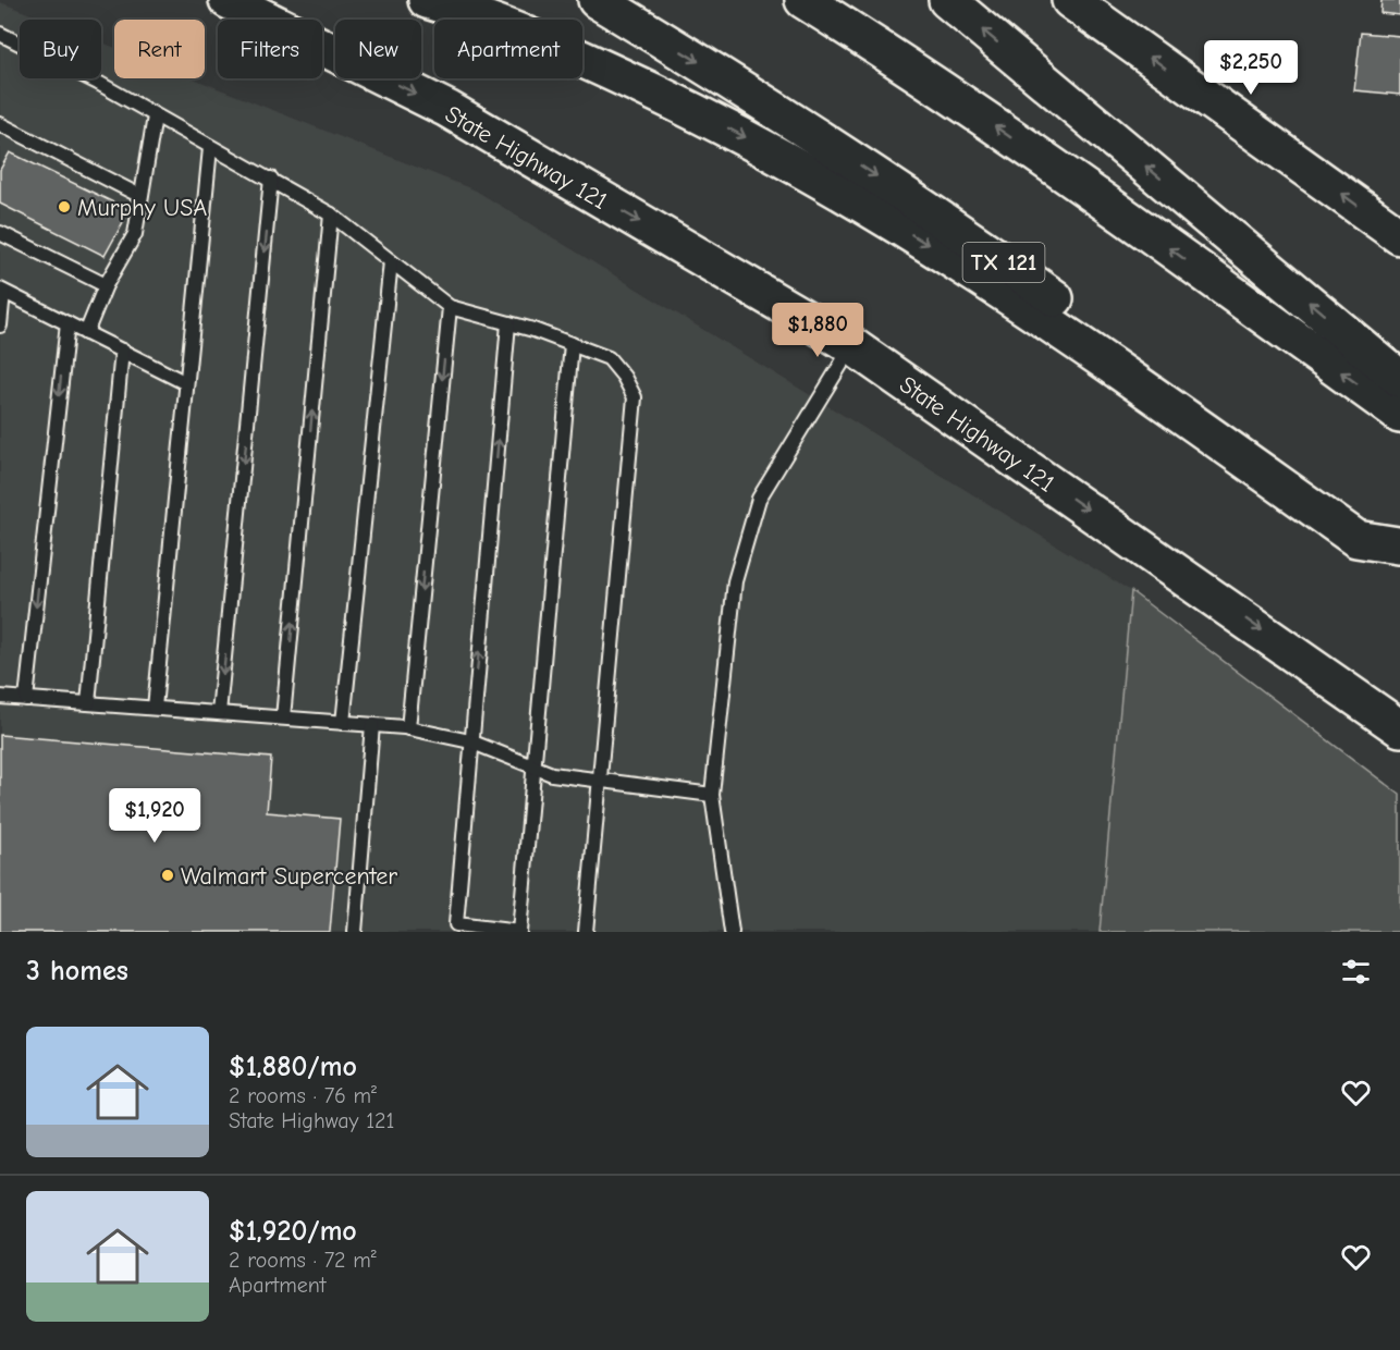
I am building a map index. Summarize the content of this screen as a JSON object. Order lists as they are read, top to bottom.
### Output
{
  "streets": {
    "main road": ["State Highway 121", "TX 121"]
  },
  "places": ["Murphy USA", "Walmart Supercenter"],
  "page": {
    "chip": [
      "Buy",
      "Rent",
      "Filters",
      "New",
      "Apartment"
    ],
    "price": ["$2,250", "$1,880", "$1,920"],
    "heading": "3 homes",
    "list": [
      {
        "name": "$1,880/mo",
        "note": "2 rooms · 76 m² · State Highway 121"
      },
      {
        "name": "$1,920/mo",
        "note": "2 rooms · 72 m² · Apartment"
      }
    ]
  }
}
